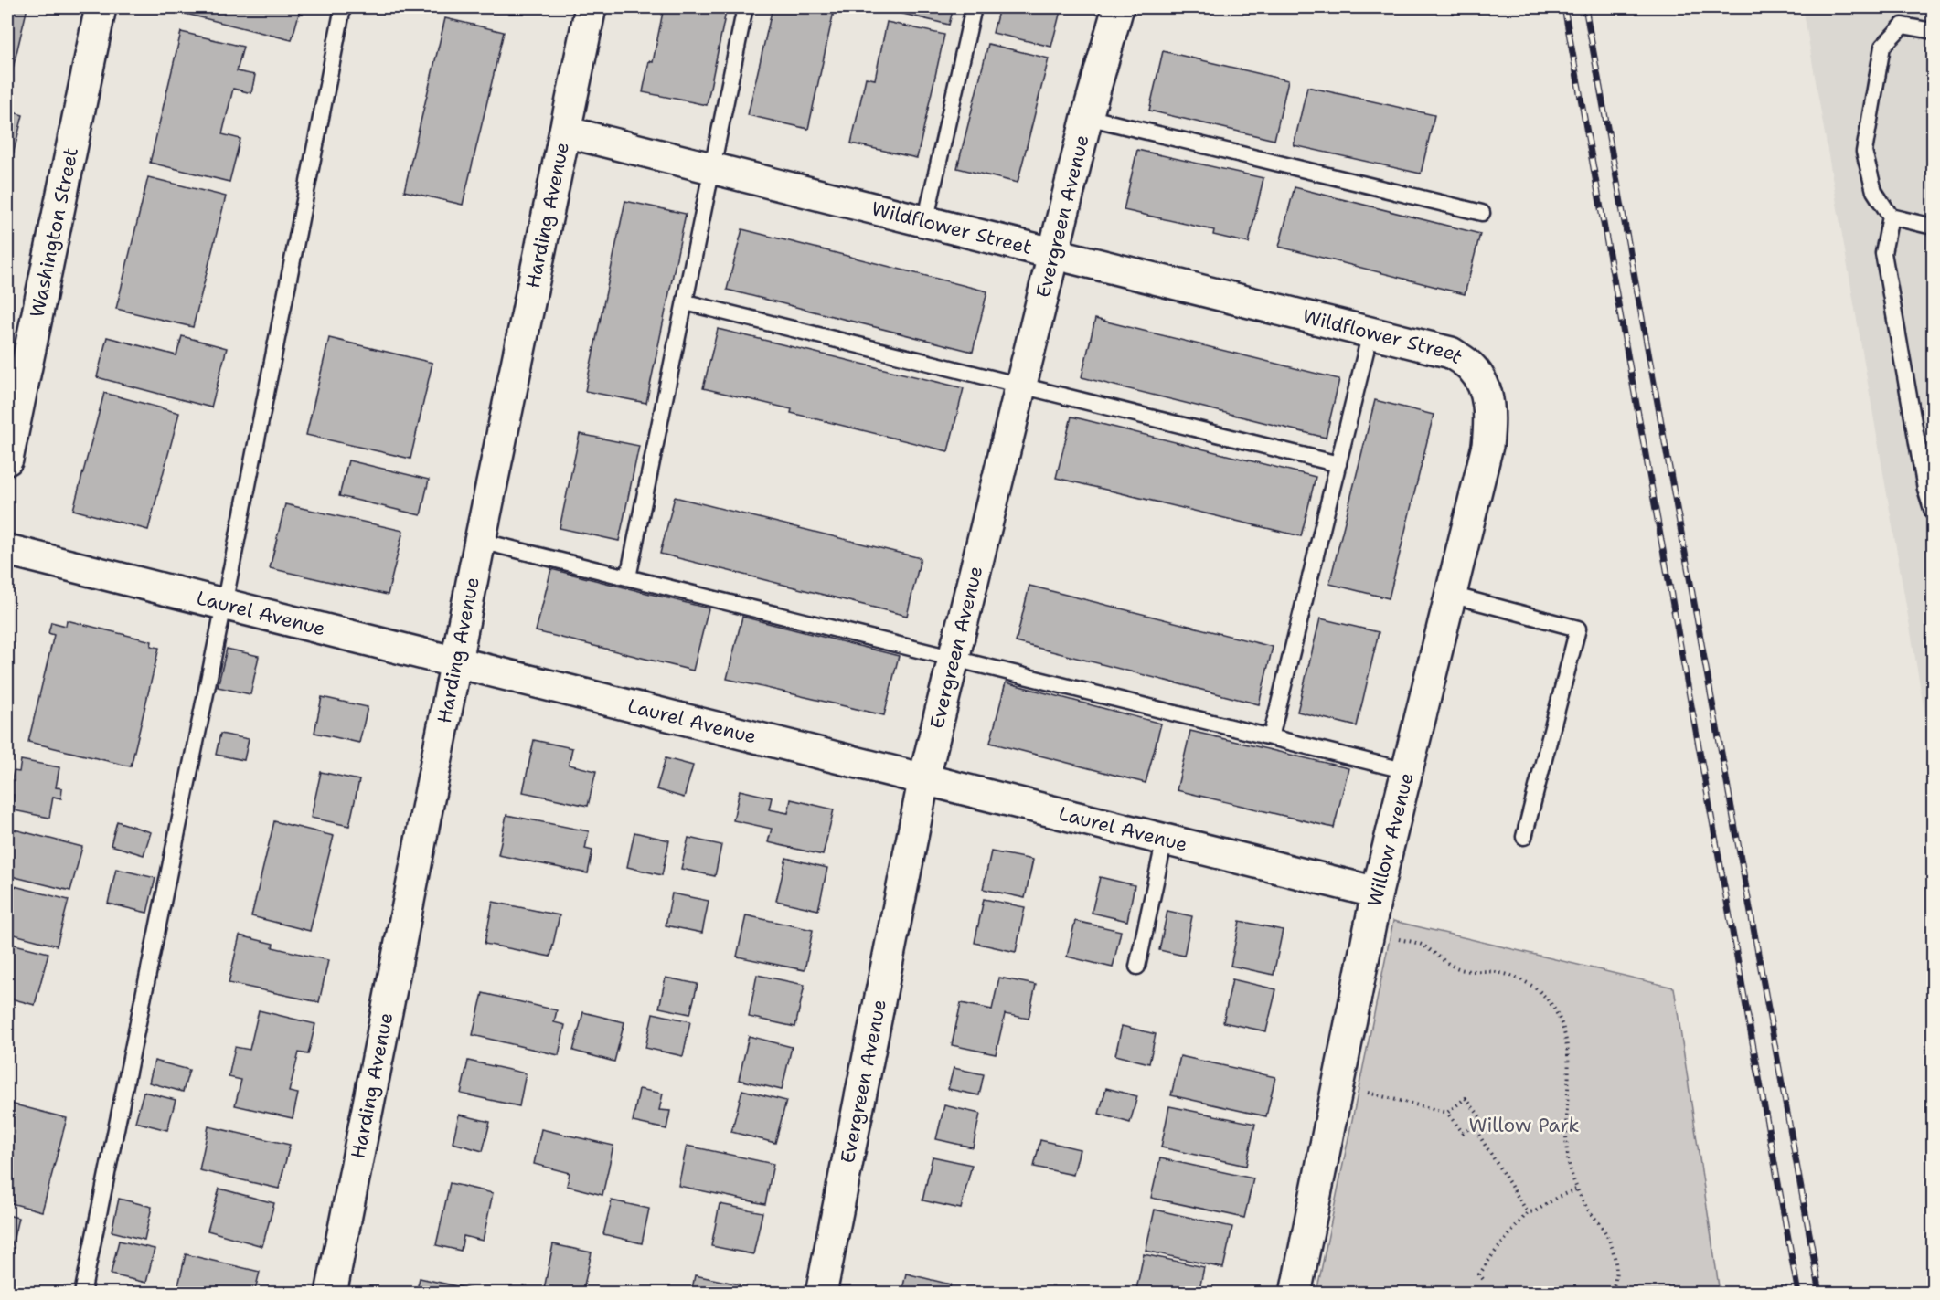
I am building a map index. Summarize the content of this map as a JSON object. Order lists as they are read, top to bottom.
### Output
{
  "streets": {
    "street": [
      "Harding Avenue",
      "Evergreen Avenue",
      "Wildflower Street",
      "Washington Street",
      "Laurel Avenue",
      "Willow Avenue"
    ]
  },
  "crossings": [
    ["Harding Avenue", "Wildflower Street"],
    ["Harding Avenue", "Laurel Avenue"],
    ["Evergreen Avenue", "Wildflower Street"],
    ["Evergreen Avenue", "Laurel Avenue"],
    ["Wildflower Street", "Willow Avenue"],
    ["Laurel Avenue", "Willow Avenue"]
  ],
  "parks": ["Willow Park"]
}
